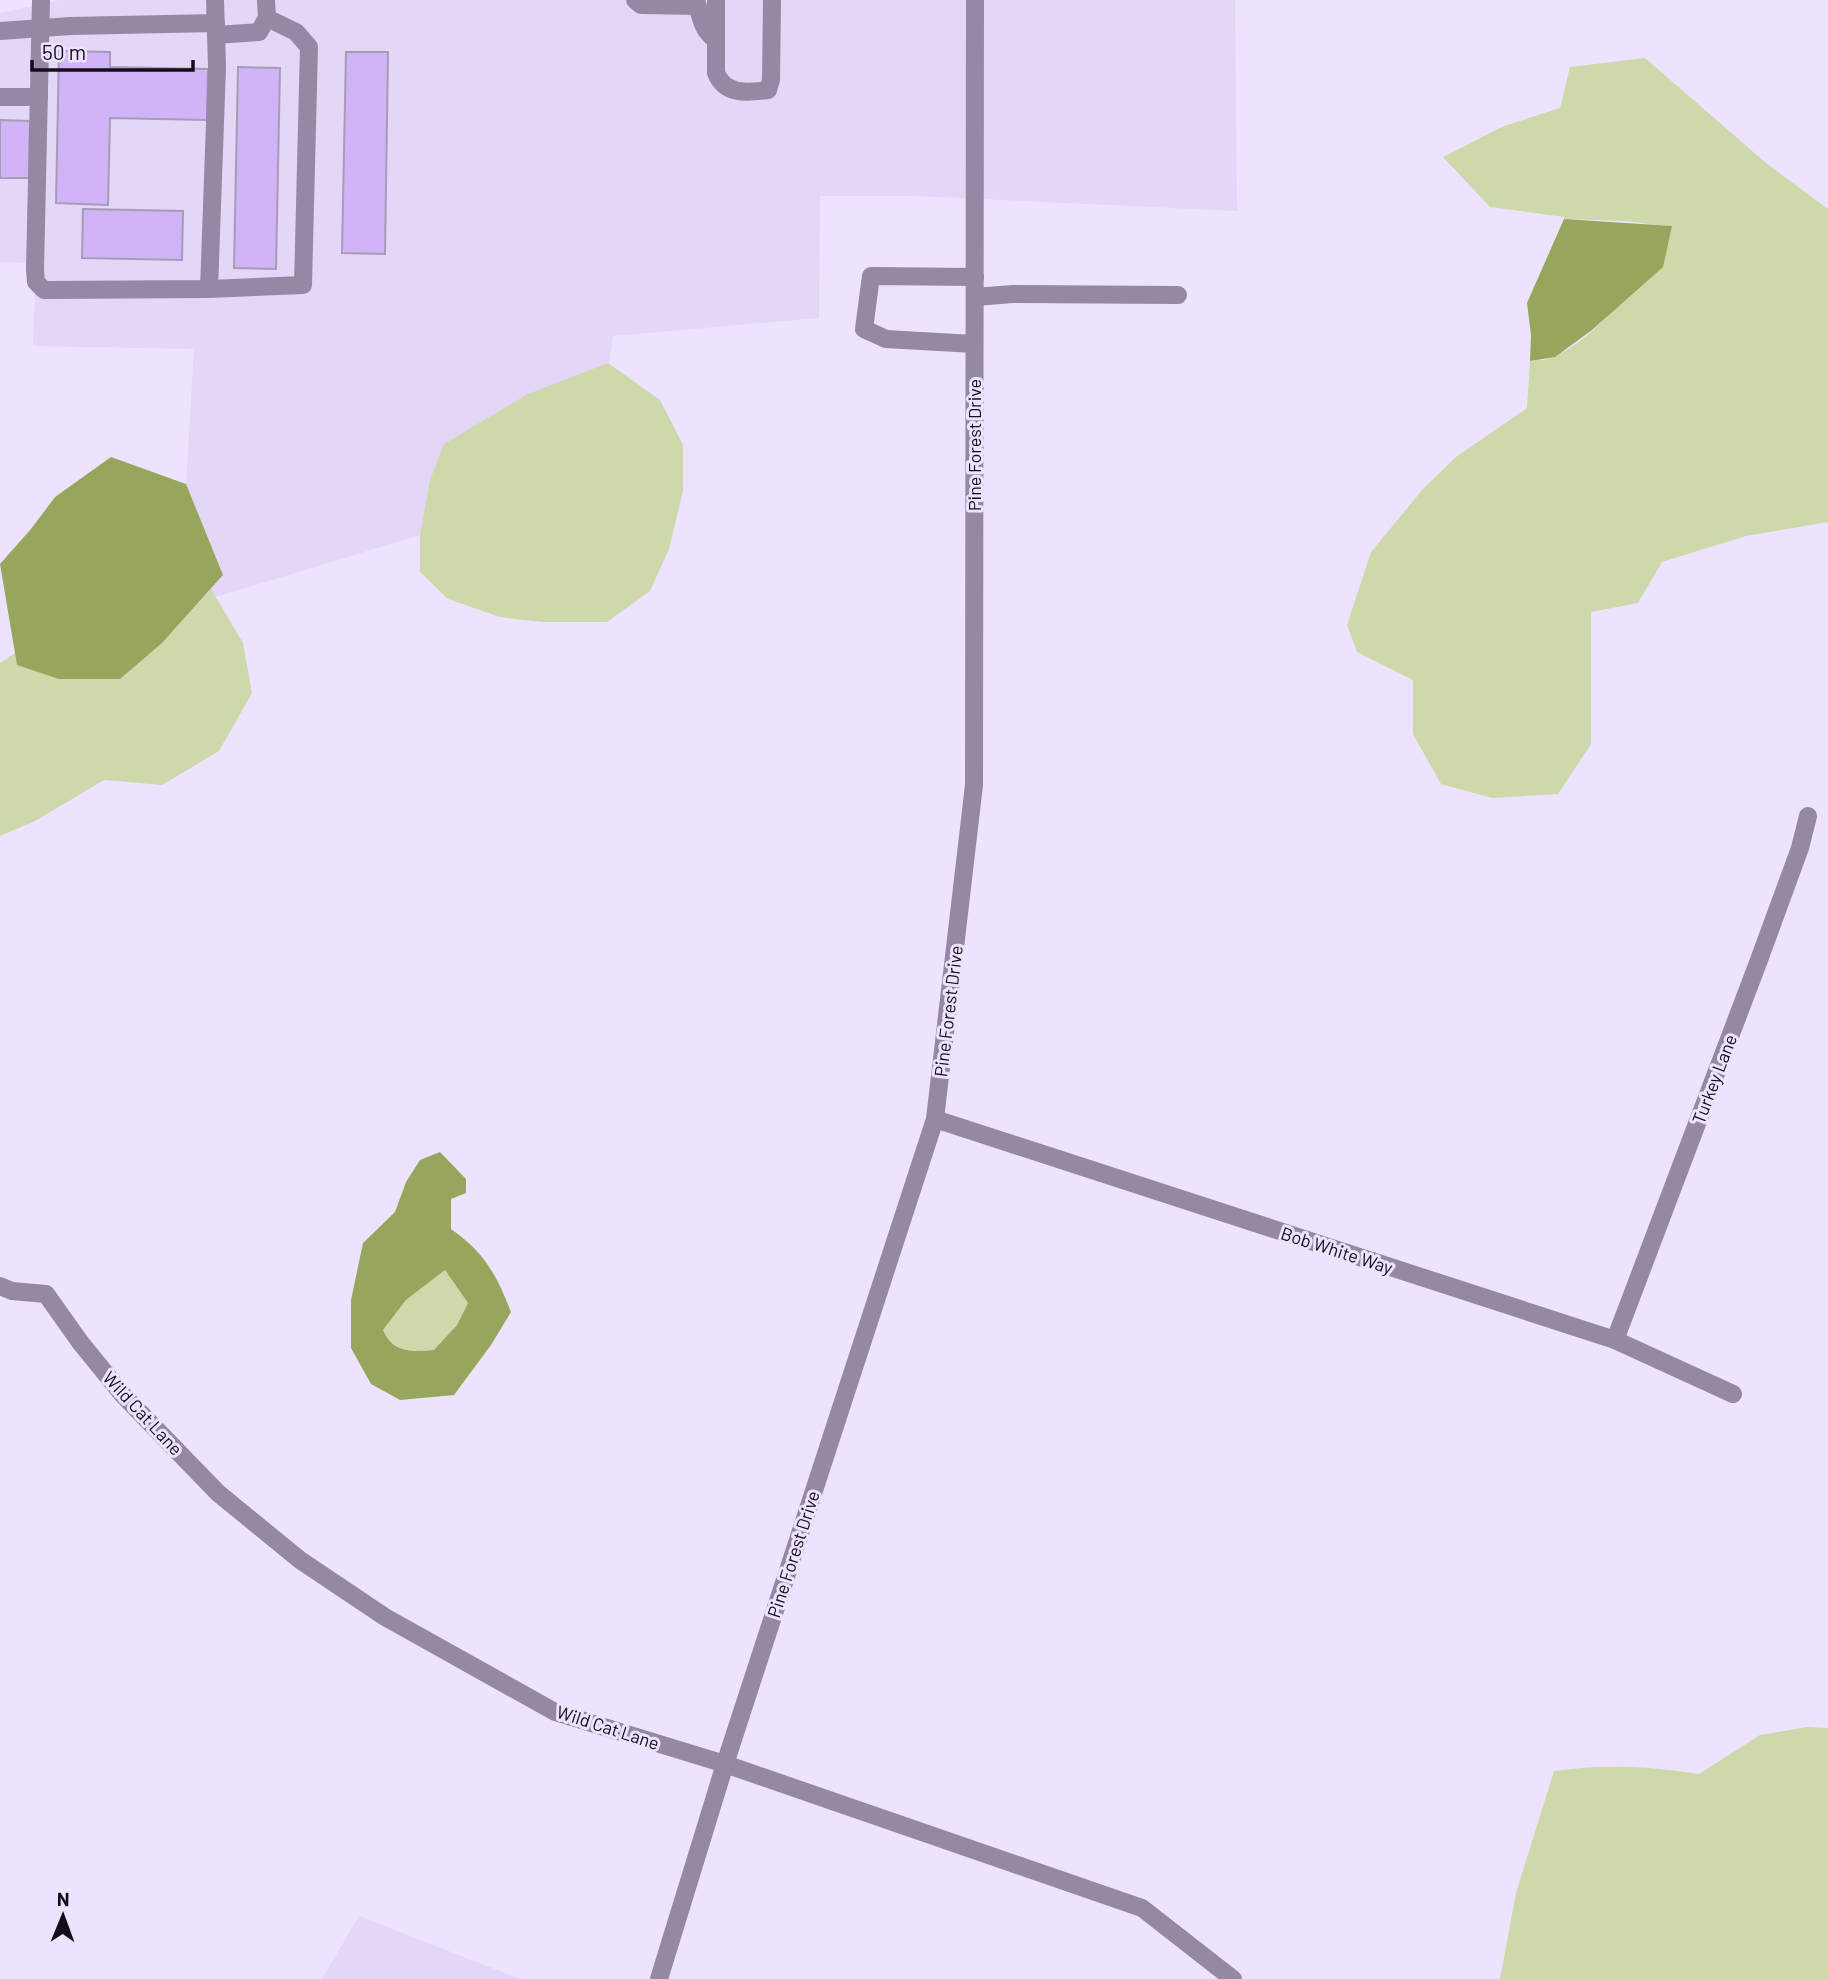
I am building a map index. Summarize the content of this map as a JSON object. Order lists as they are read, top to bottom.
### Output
{
  "streets": {
    "street": [
      "Pine Forest Drive",
      "Turkey Lane",
      "Bob White Way",
      "Wild Cat Lane"
    ]
  },
  "crossings": [
    ["Pine Forest Drive", "Bob White Way"],
    ["Pine Forest Drive", "Wild Cat Lane"],
    ["Turkey Lane", "Bob White Way"]
  ],
  "scale_bar": "50 m",
  "north": "top"
}
